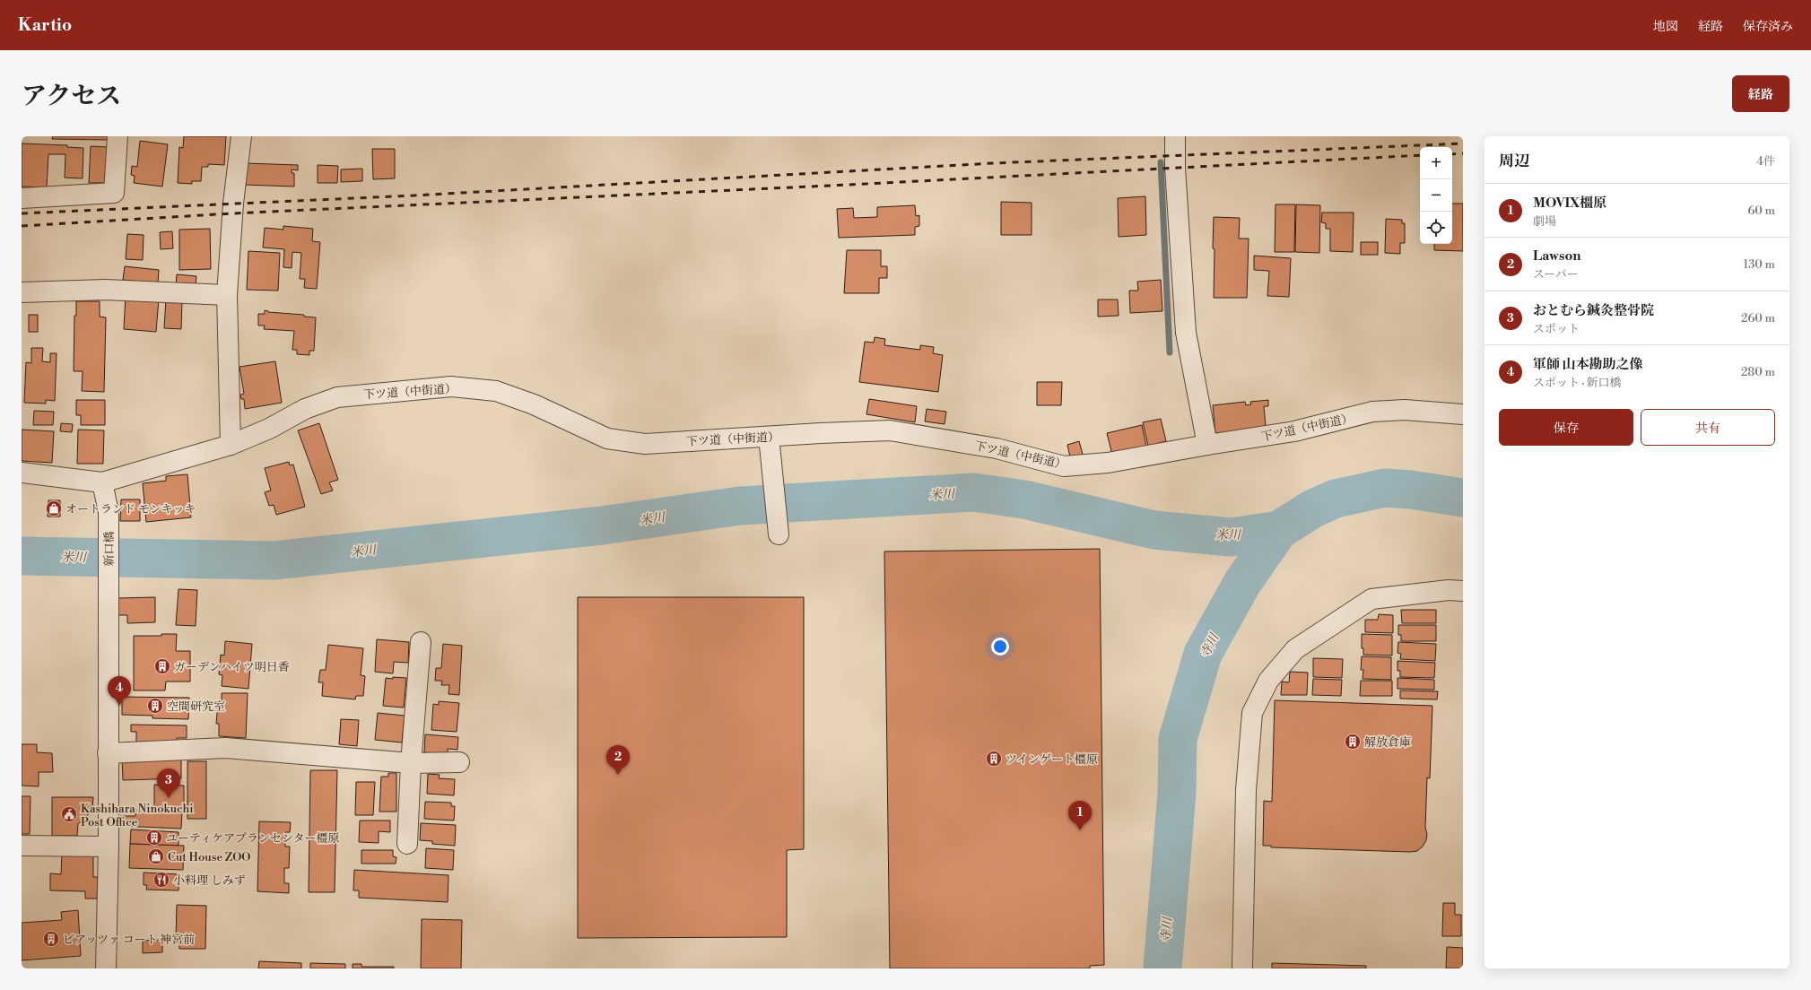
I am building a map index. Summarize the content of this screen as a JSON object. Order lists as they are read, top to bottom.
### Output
{
  "streets": {
    "street": ["下ツ道（中街道）", "新口橋"]
  },
  "crossings": [
    ["下ツ道（中街道）", "新口橋"]
  ],
  "water": ["米川", "寺川"],
  "places": {
    "shop": ["オートランド モンキッキ", "Cut House ZOO"],
    "building": [
      "ガーデンハイツ明日香",
      "空間研究室",
      "解放倉庫",
      "ツインゲート橿原",
      "ユーティケアプランセンター橿原",
      "ピアッツァ コート 神宮前"
    ],
    "public building": ["Kashihara Ninokuchi Post Office"],
    "restaurant": ["小料理 しみず"]
  },
  "page": {
    "header": "Kartio",
    "nav": ["地図", "経路", "保存済み"],
    "title": "アクセス",
    "buttons": [
      "経路",
      ["保存", "共有"]
    ],
    "heading": ["周辺", "4件"],
    "map_buttons": ["+", "−"],
    "list": [
      {
        "mark": "1",
        "name": "MOVIX橿原",
        "note": "劇場",
        "value": "60 m"
      },
      {
        "mark": "2",
        "name": "Lawson",
        "note": "スーパー",
        "value": "130 m"
      },
      {
        "mark": "3",
        "name": "おとむら鍼灸整骨院",
        "note": "スポット",
        "value": "260 m"
      },
      {
        "mark": "4",
        "name": "軍師 山本勘助之像",
        "note": "スポット · 新口橋",
        "value": "280 m"
      }
    ],
    "pins": [
      "4",
      "2",
      "3",
      "1"
    ]
  }
}
